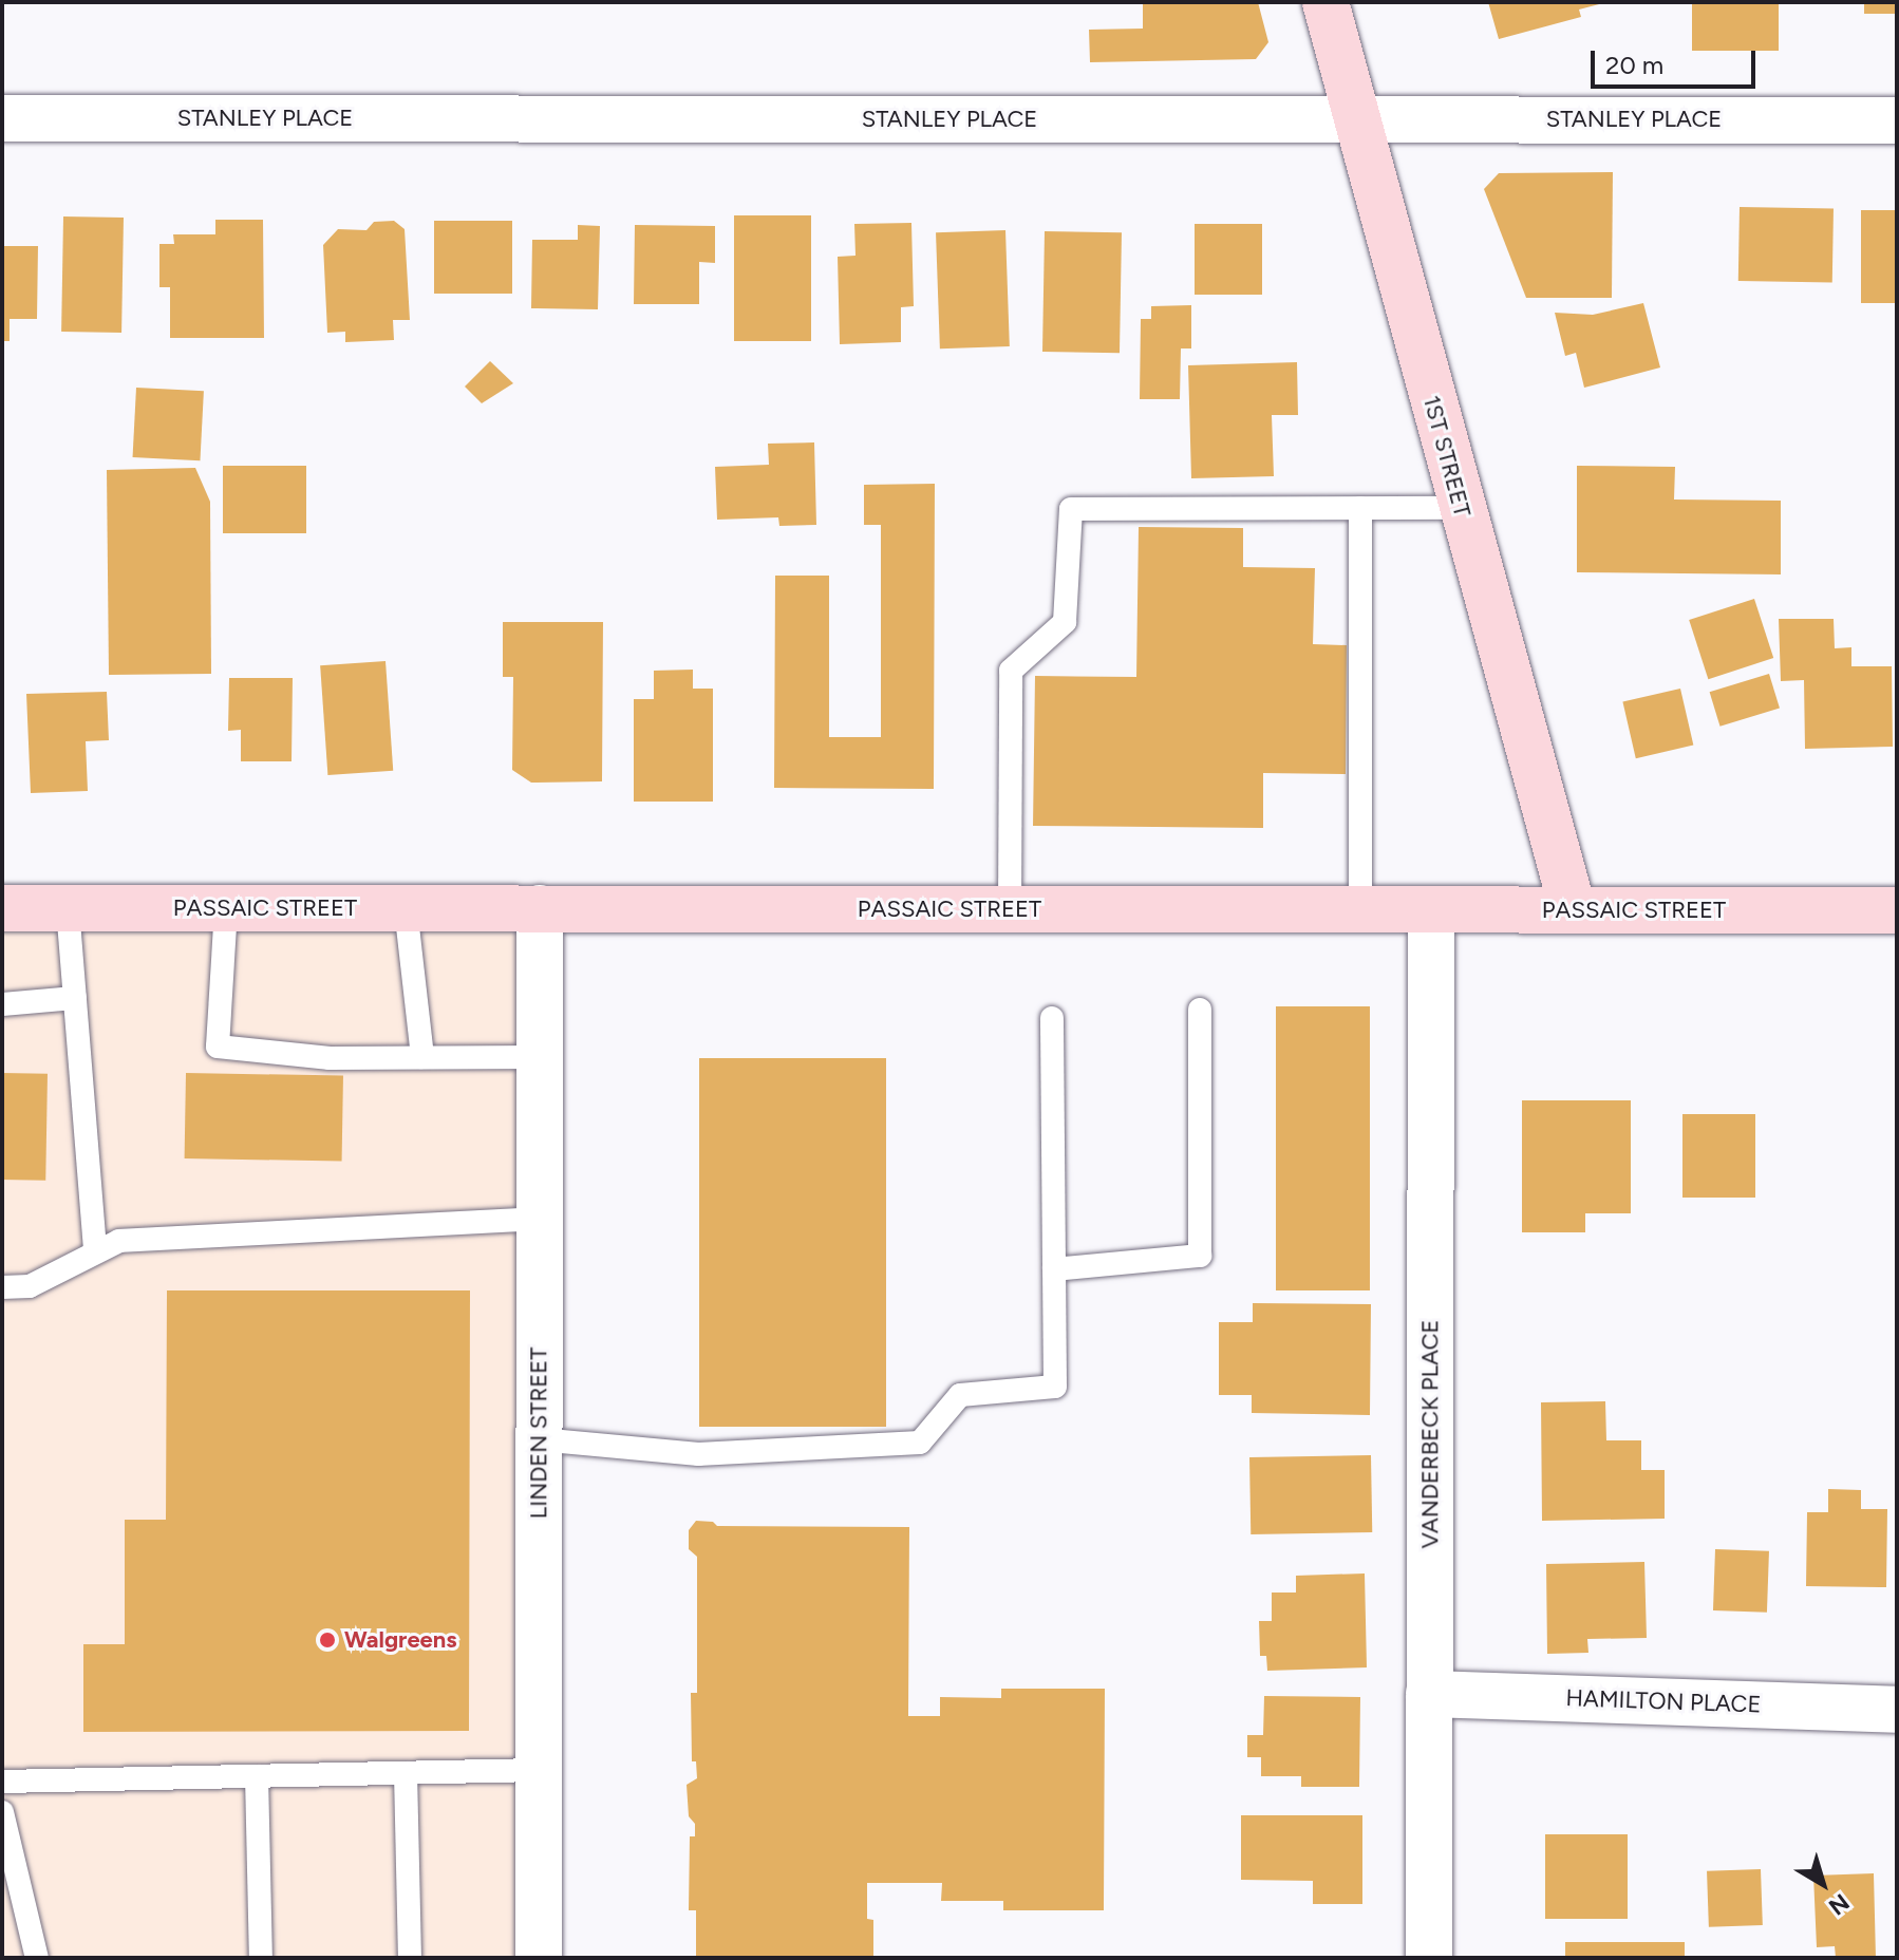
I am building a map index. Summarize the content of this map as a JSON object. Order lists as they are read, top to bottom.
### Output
{
  "streets": {
    "main road": ["1ST STREET", "PASSAIC STREET"],
    "street": [
      "STANLEY PLACE",
      "LINDEN STREET",
      "VANDERBECK PLACE",
      "HAMILTON PLACE"
    ]
  },
  "crossings": [
    ["STANLEY PLACE", "1ST STREET"],
    ["1ST STREET", "PASSAIC STREET"],
    ["PASSAIC STREET", "LINDEN STREET"],
    ["PASSAIC STREET", "VANDERBECK PLACE"],
    ["VANDERBECK PLACE", "HAMILTON PLACE"]
  ],
  "places": ["Walgreens"],
  "scale_bar": "20 m",
  "north": "bottom right"
}
